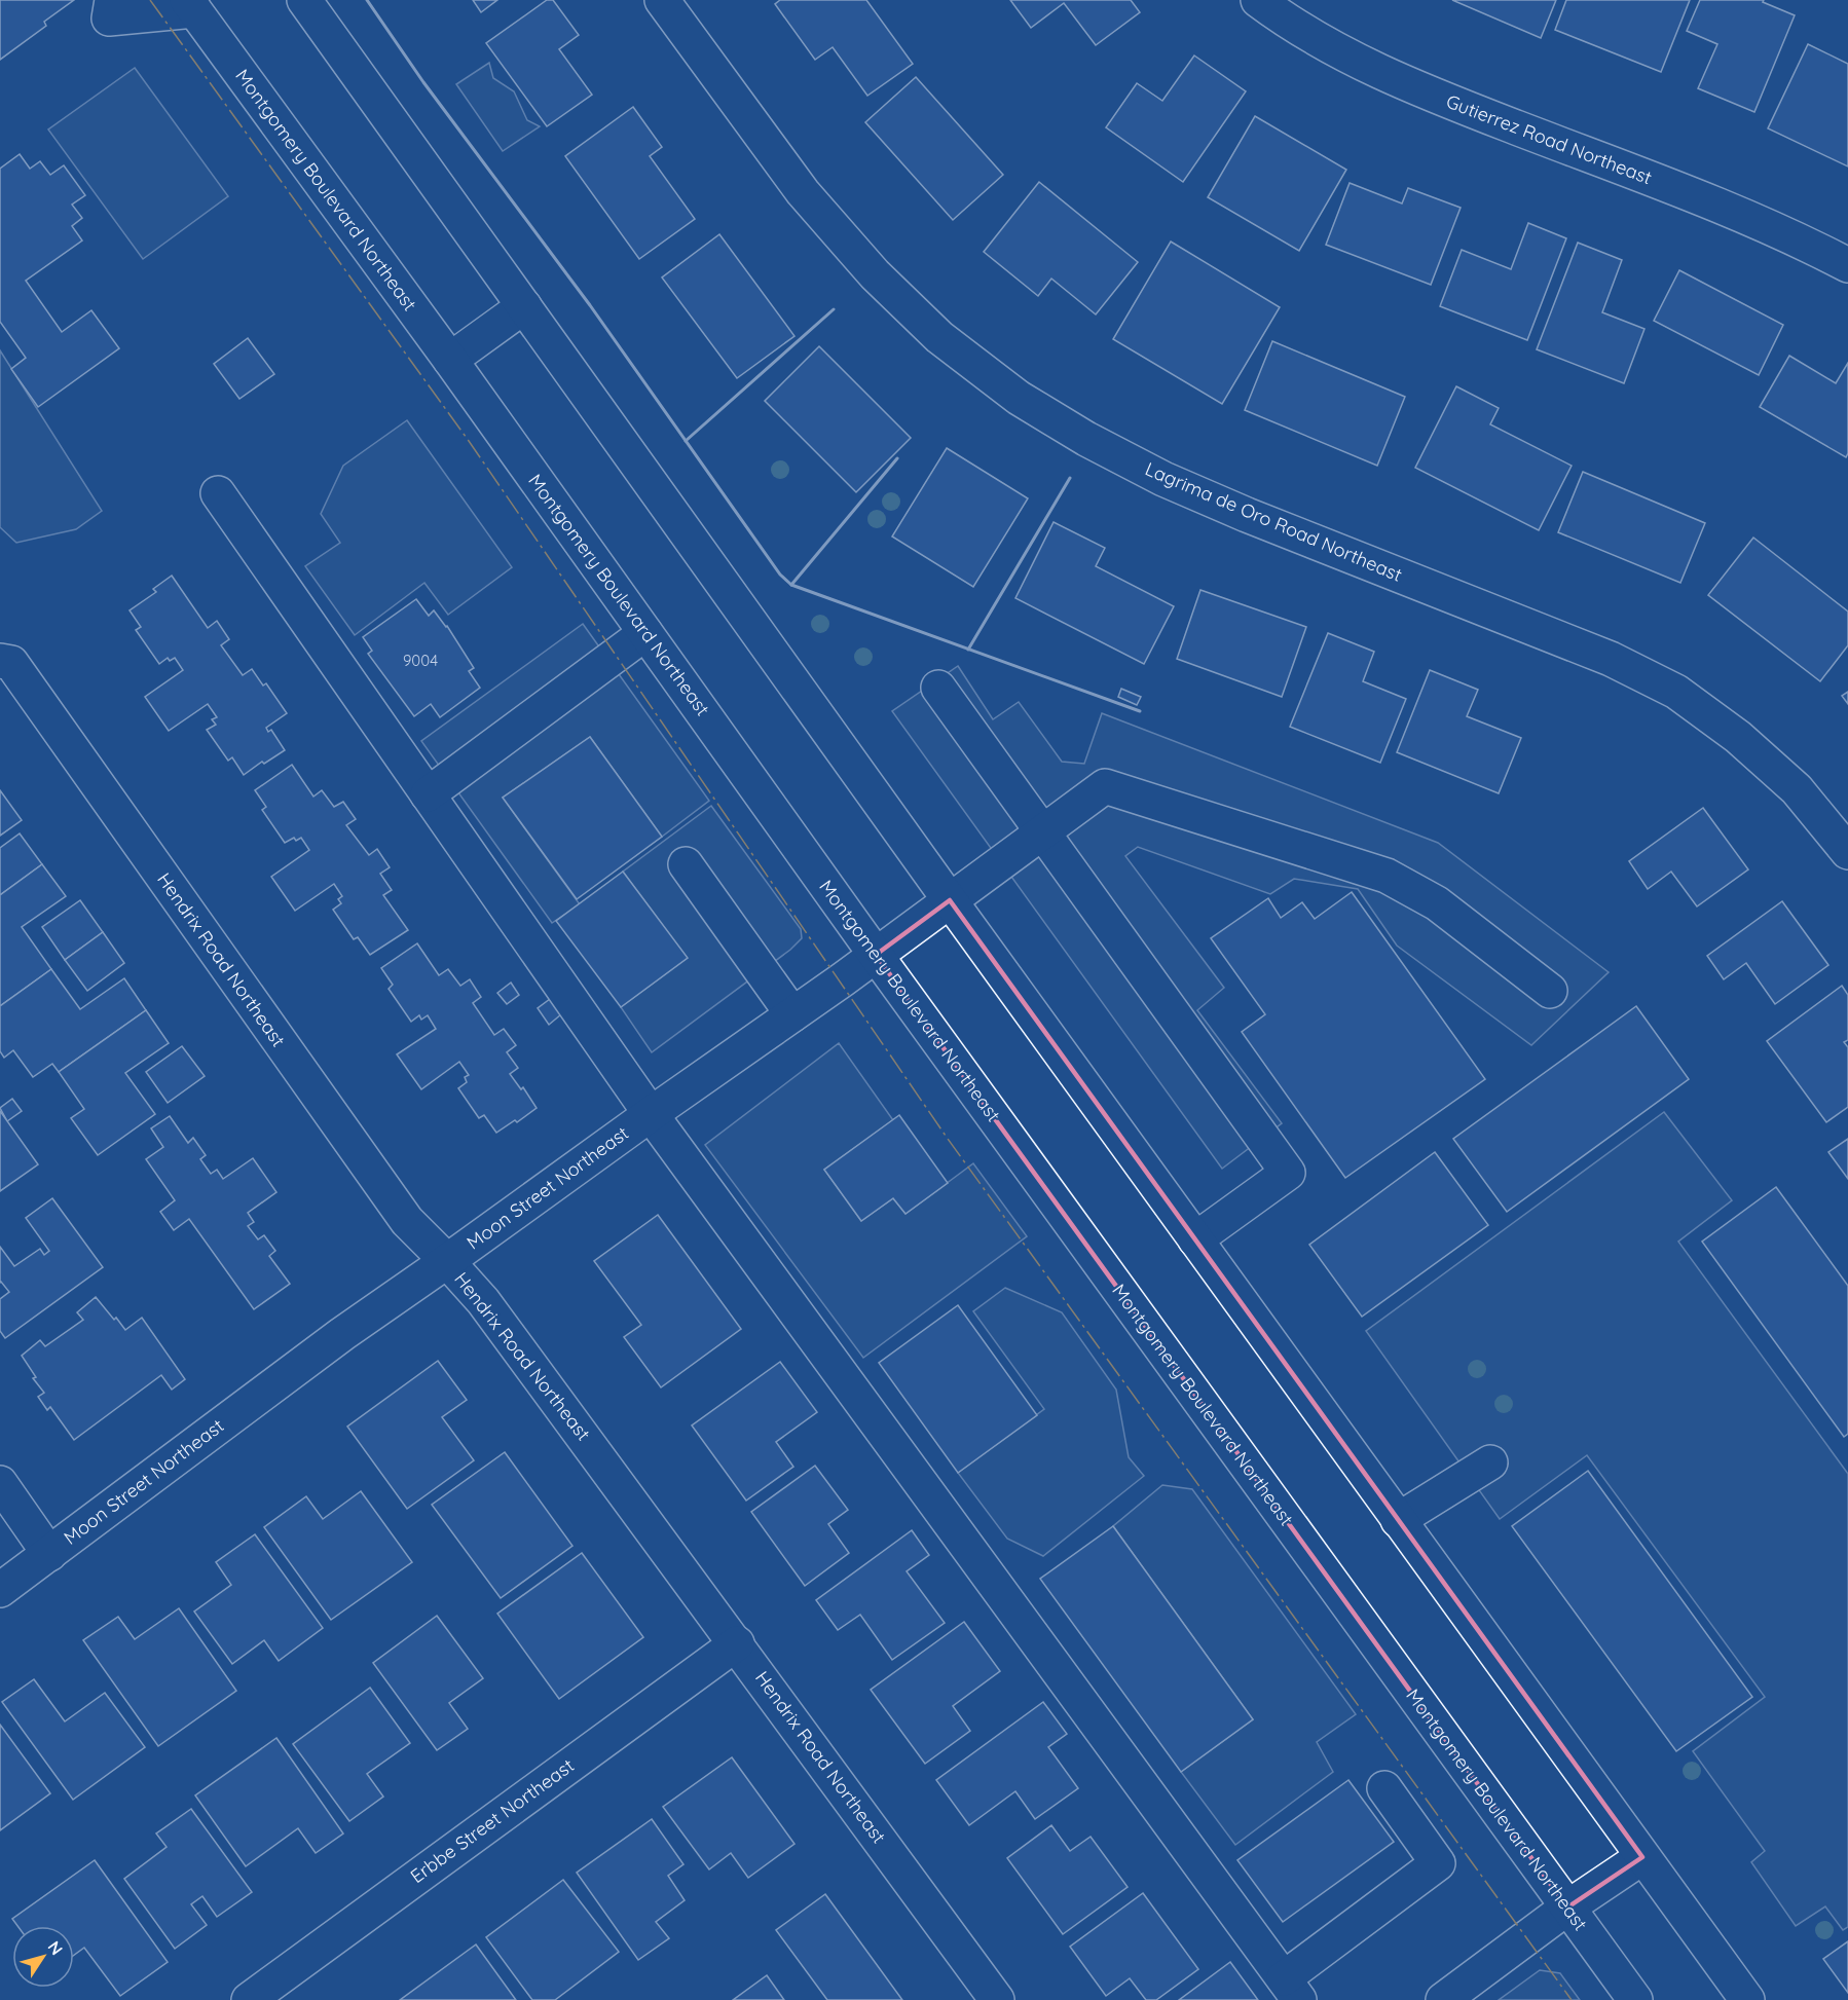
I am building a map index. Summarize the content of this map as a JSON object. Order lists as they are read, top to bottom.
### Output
{
  "streets": {
    "street": [
      "Gutierrez Road Northeast",
      "Montgomery Boulevard Northeast",
      "Lagrima de Oro Road Northeast",
      "Hendrix Road Northeast",
      "Moon Street Northeast",
      "Erbbe Street Northeast"
    ]
  },
  "crossings": [
    ["Montgomery Boulevard Northeast", "Moon Street Northeast"],
    ["Hendrix Road Northeast", "Moon Street Northeast"],
    ["Hendrix Road Northeast", "Erbbe Street Northeast"]
  ],
  "house_numbers": ["9004"],
  "north": "top right"
}
